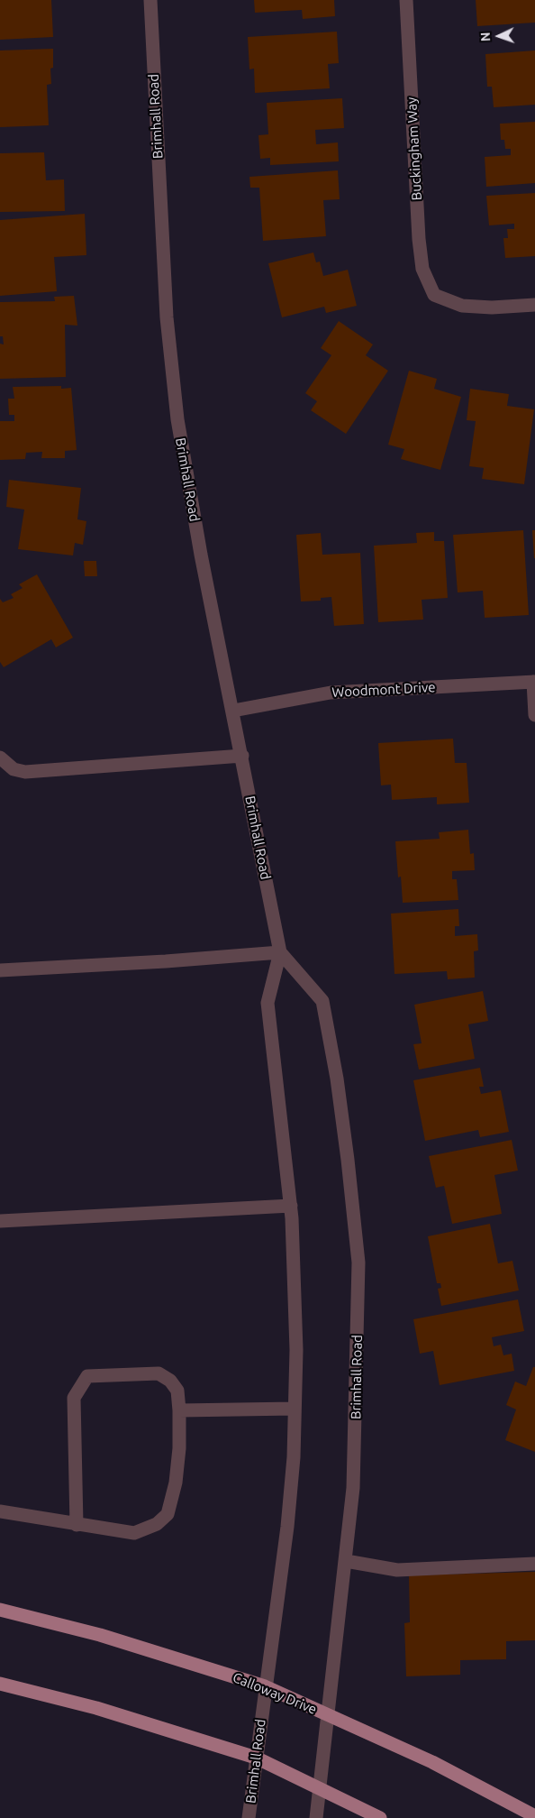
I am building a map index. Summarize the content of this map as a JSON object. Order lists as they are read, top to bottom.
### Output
{
  "streets": {
    "main road": ["Calloway Drive"],
    "street": ["Brimhall Road", "Buckingham Way", "Woodmont Drive"]
  },
  "crossings": [
    ["Brimhall Road", "Woodmont Drive"],
    ["Brimhall Road", "Calloway Drive"]
  ],
  "north": "left"
}
